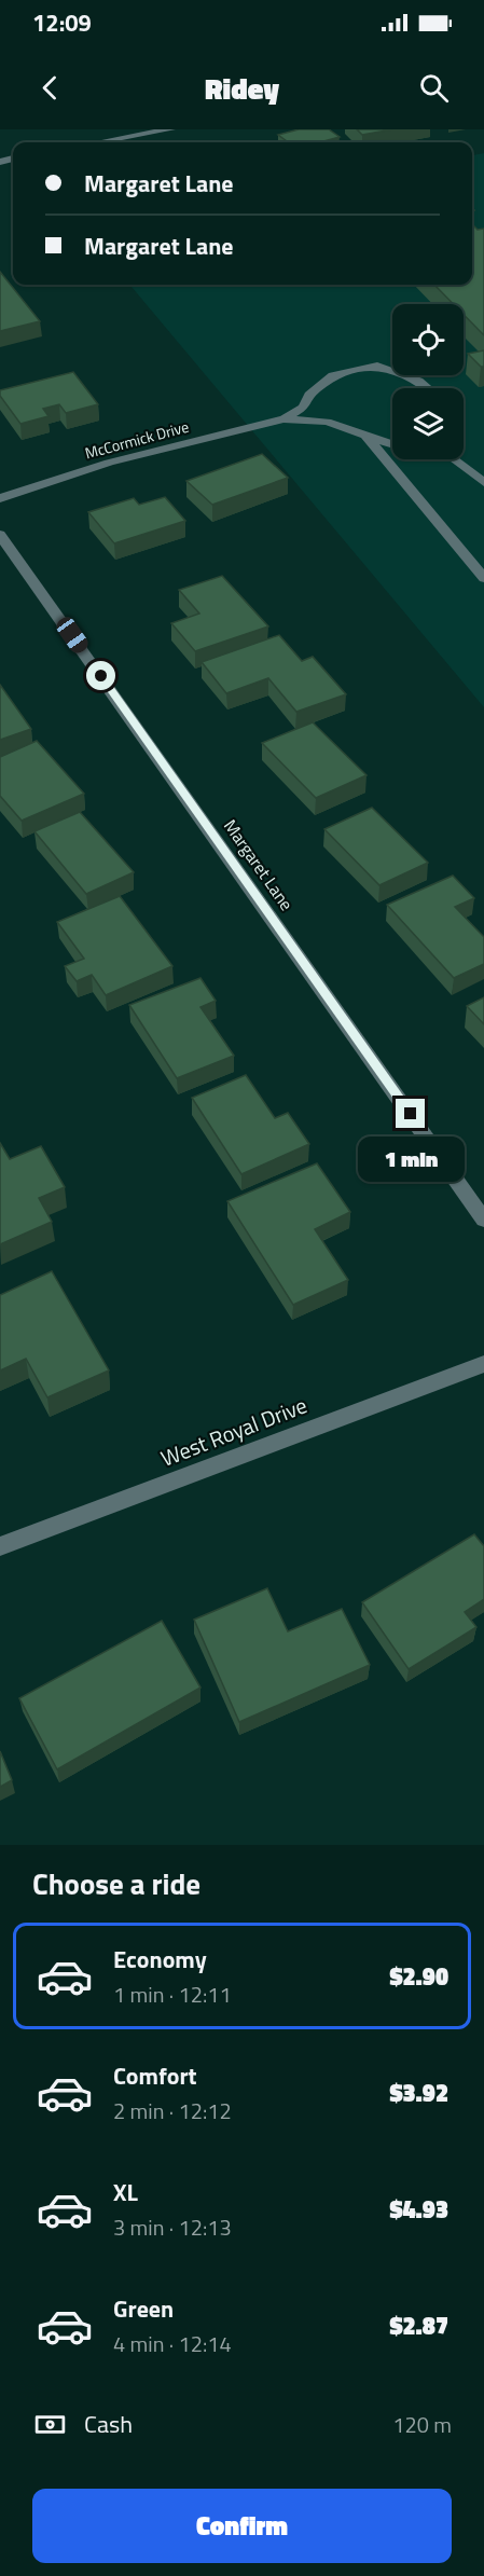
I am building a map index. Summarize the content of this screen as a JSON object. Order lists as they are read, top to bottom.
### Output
{
  "streets": {
    "street": ["McCormick Drive", "Margaret Lane", "West Royal Drive"]
  },
  "page": {
    "status": "12:09",
    "header": "Ridey",
    "banner": ["Margaret Lane", "Margaret Lane"],
    "bubble": "1 min",
    "heading": "Choose a ride",
    "list": [
      {
        "name": "Economy",
        "note": "1 min · 12:11",
        "value": "$2.90"
      },
      {
        "name": "Comfort",
        "note": "2 min · 12:12",
        "value": "$3.92"
      },
      {
        "name": "XL",
        "note": "3 min · 12:13",
        "value": "$4.93"
      },
      {
        "name": "Green",
        "note": "4 min · 12:14",
        "value": "$2.87"
      }
    ],
    "pay": ["Cash", "120 m"],
    "buttons": "Confirm"
  }
}
